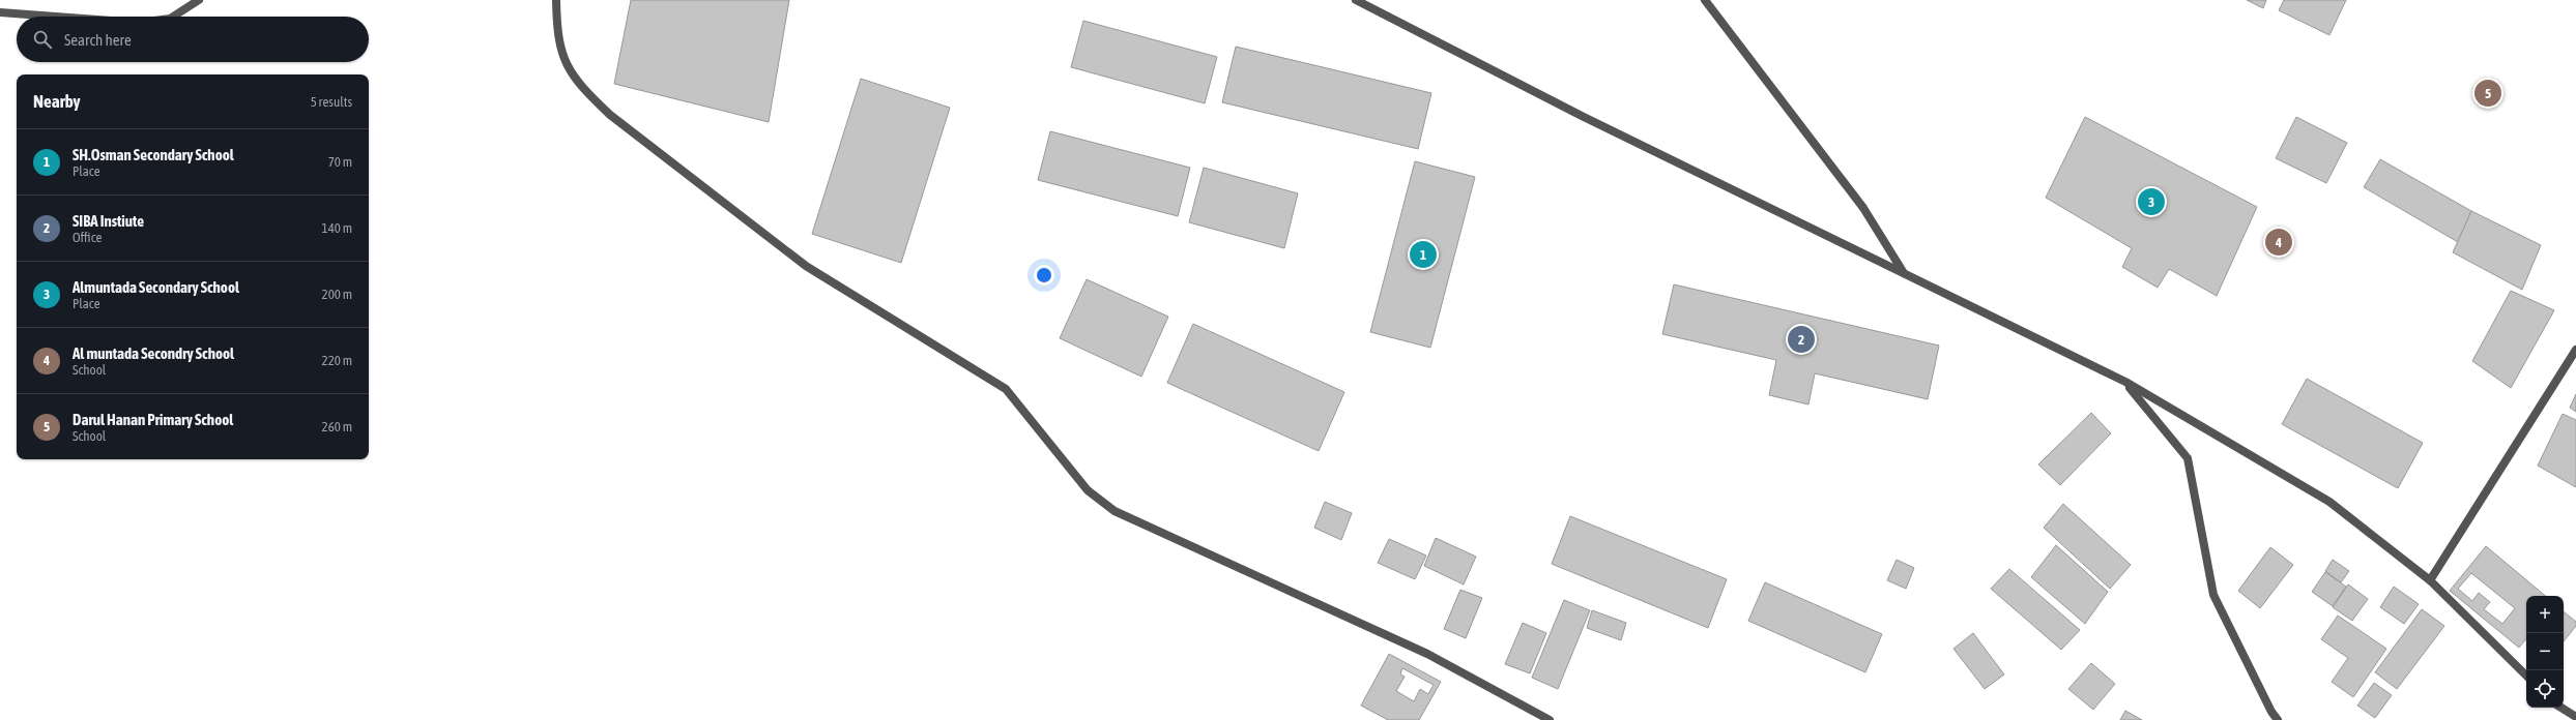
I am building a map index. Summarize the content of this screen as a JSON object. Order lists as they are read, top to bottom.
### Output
{
  "page": {
    "search": "Search here",
    "heading": ["Nearby", "5 results"],
    "pins": [
      "5",
      "3",
      "4",
      "1",
      "2"
    ],
    "list": [
      {
        "mark": "1",
        "name": "SH.Osman Secondary School",
        "note": "Place",
        "value": "70 m"
      },
      {
        "mark": "2",
        "name": "SIBA Instiute",
        "note": "Office",
        "value": "140 m"
      },
      {
        "mark": "3",
        "name": "Almuntada Secondary School",
        "note": "Place",
        "value": "200 m"
      },
      {
        "mark": "4",
        "name": "Al muntada Secondry School",
        "note": "School",
        "value": "220 m"
      },
      {
        "mark": "5",
        "name": "Darul Hanan Primary School",
        "note": "School",
        "value": "260 m"
      }
    ],
    "map_buttons": ["+", "−"]
  }
}
